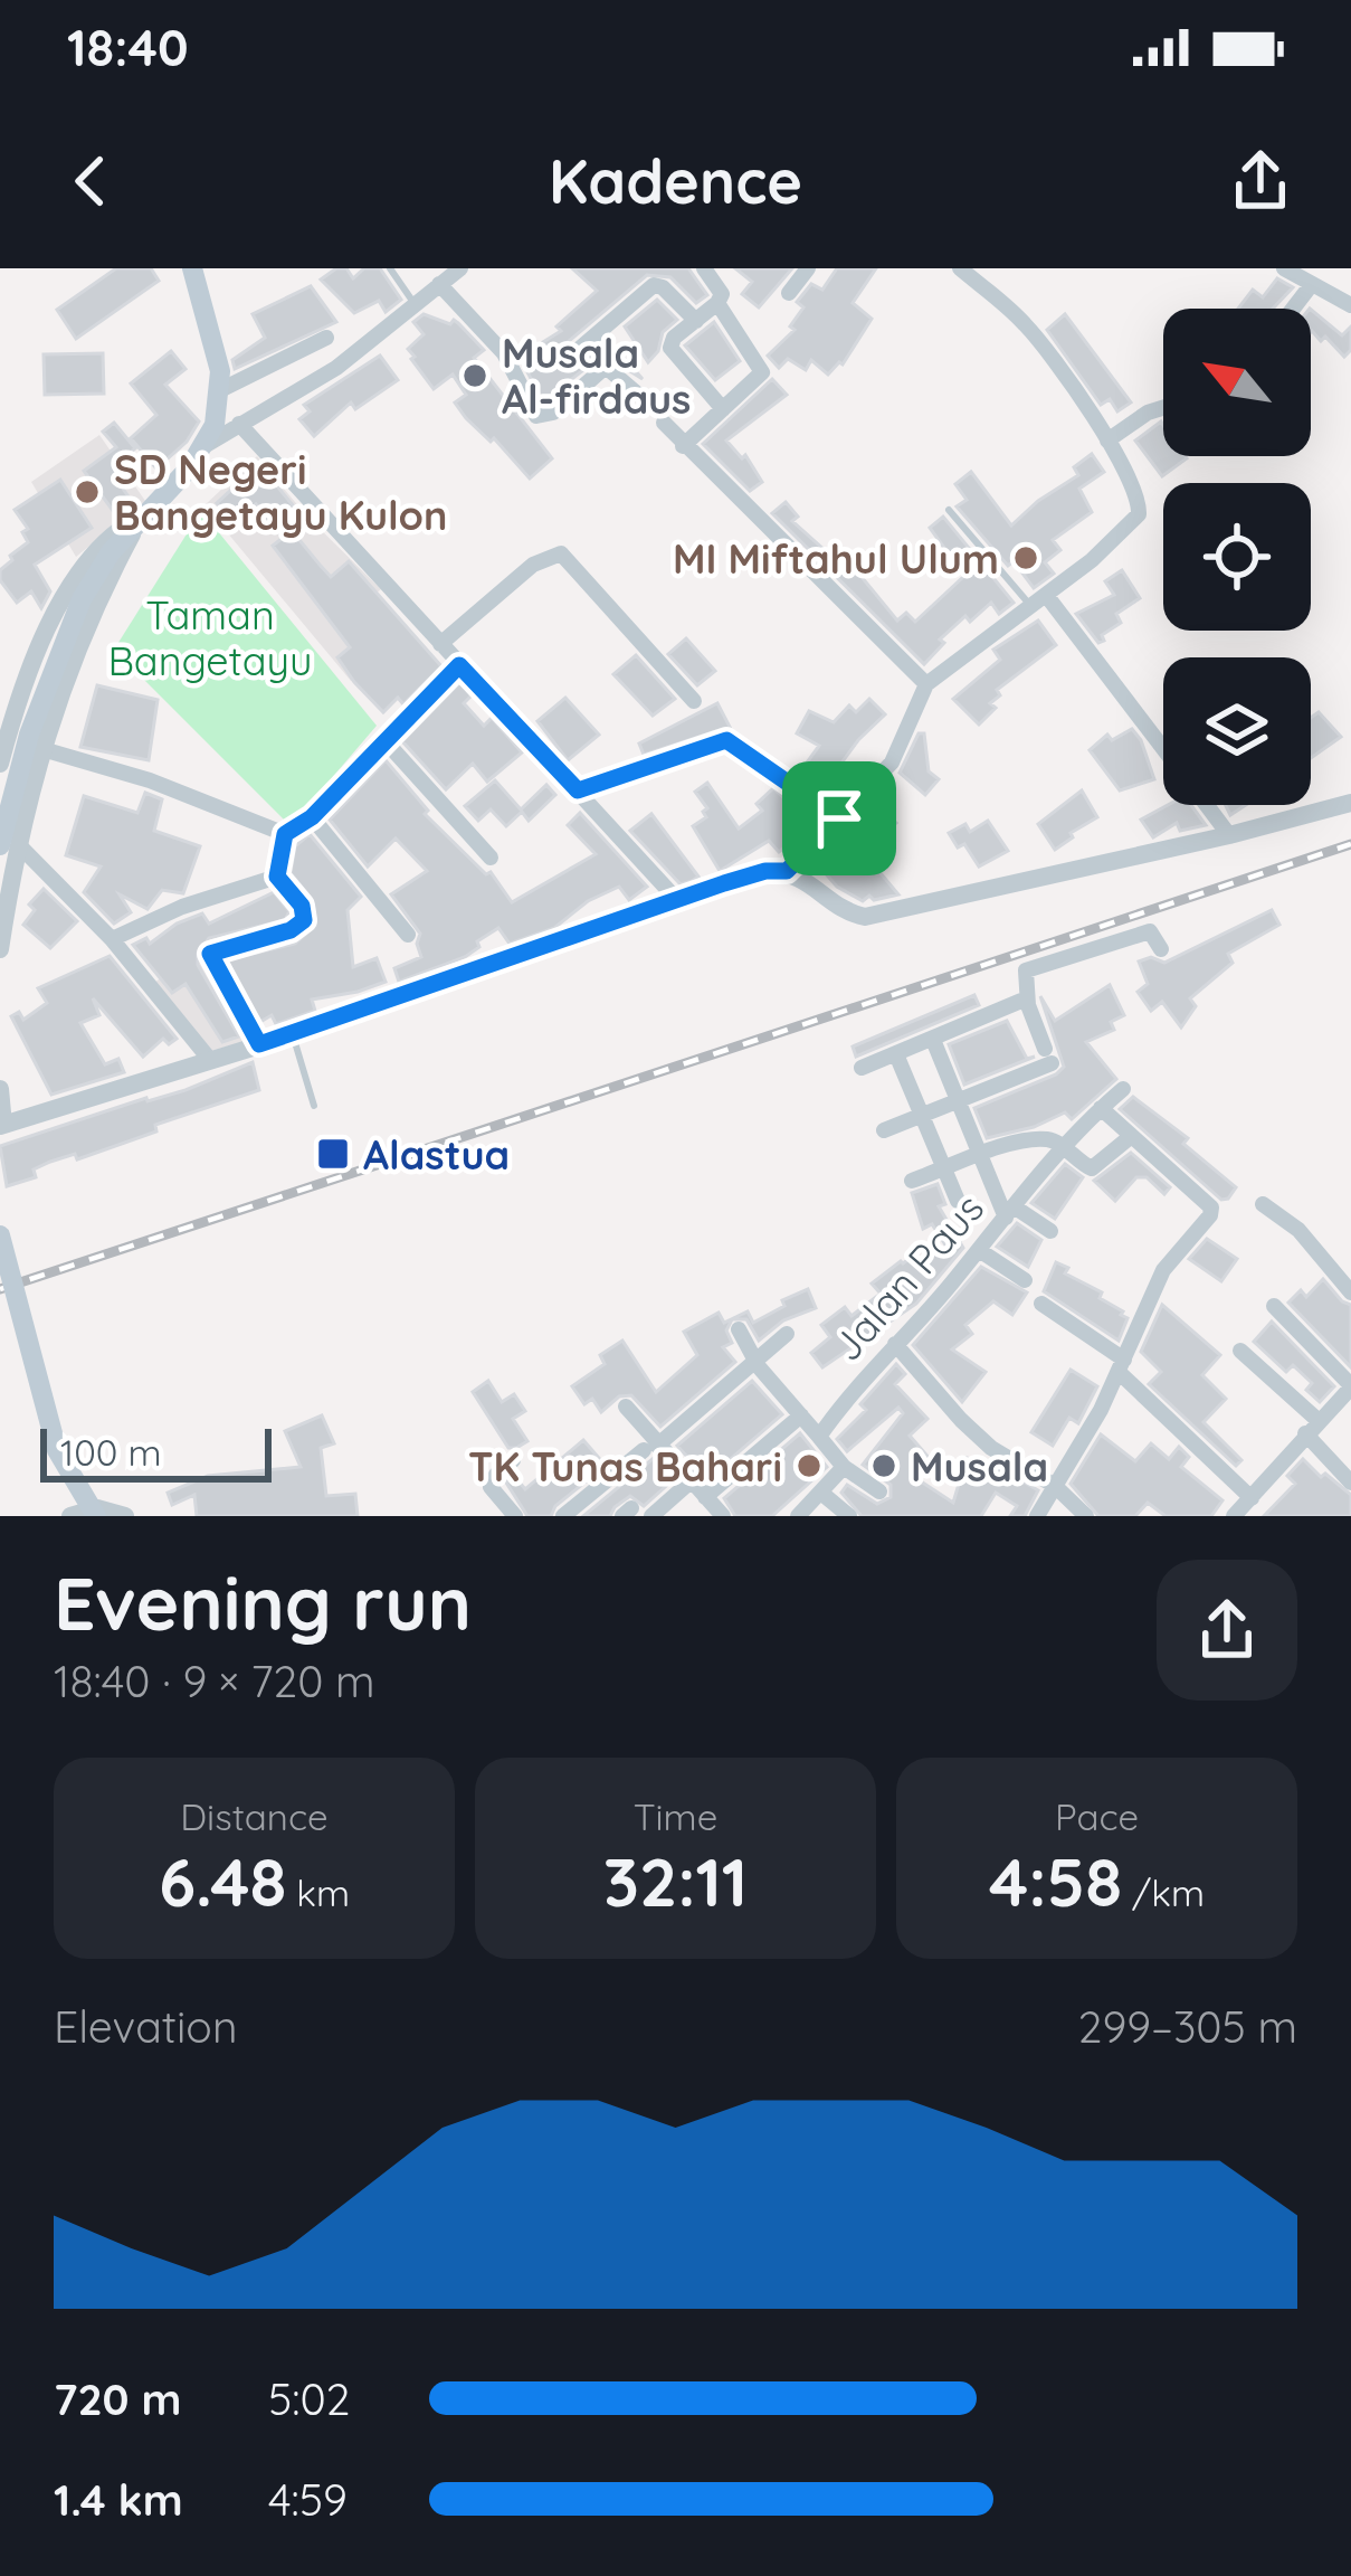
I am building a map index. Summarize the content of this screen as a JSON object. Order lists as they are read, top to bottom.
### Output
{
  "streets": {
    "street": ["Jalan Paus"]
  },
  "parks": ["Taman Bangetayu"],
  "places": {
    "other": [
      "Musala Al-firdaus",
      "SD Negeri Bangetayu Kulon",
      "MI Miftahul Ulum",
      "TK Tunas Bahari",
      "Musala"
    ],
    "transit": ["Alastua"]
  },
  "scale_bar": "100 m",
  "north": "top left",
  "page": {
    "status": "18:40",
    "header": "Kadence",
    "scale": "100 m",
    "heading": ["Evening run", "18:40 · 9 × 720 m"],
    "stats": [
      ["Distance", "6.48 km"],
      ["Time", "32:11"],
      ["Pace", "4:58 /km"]
    ],
    "chart": ["Elevation", "299–305 m"],
    "list": [
      {
        "name": "720 m",
        "note": "5:02"
      },
      {
        "name": "1.4 km",
        "note": "4:59"
      }
    ]
  }
}
